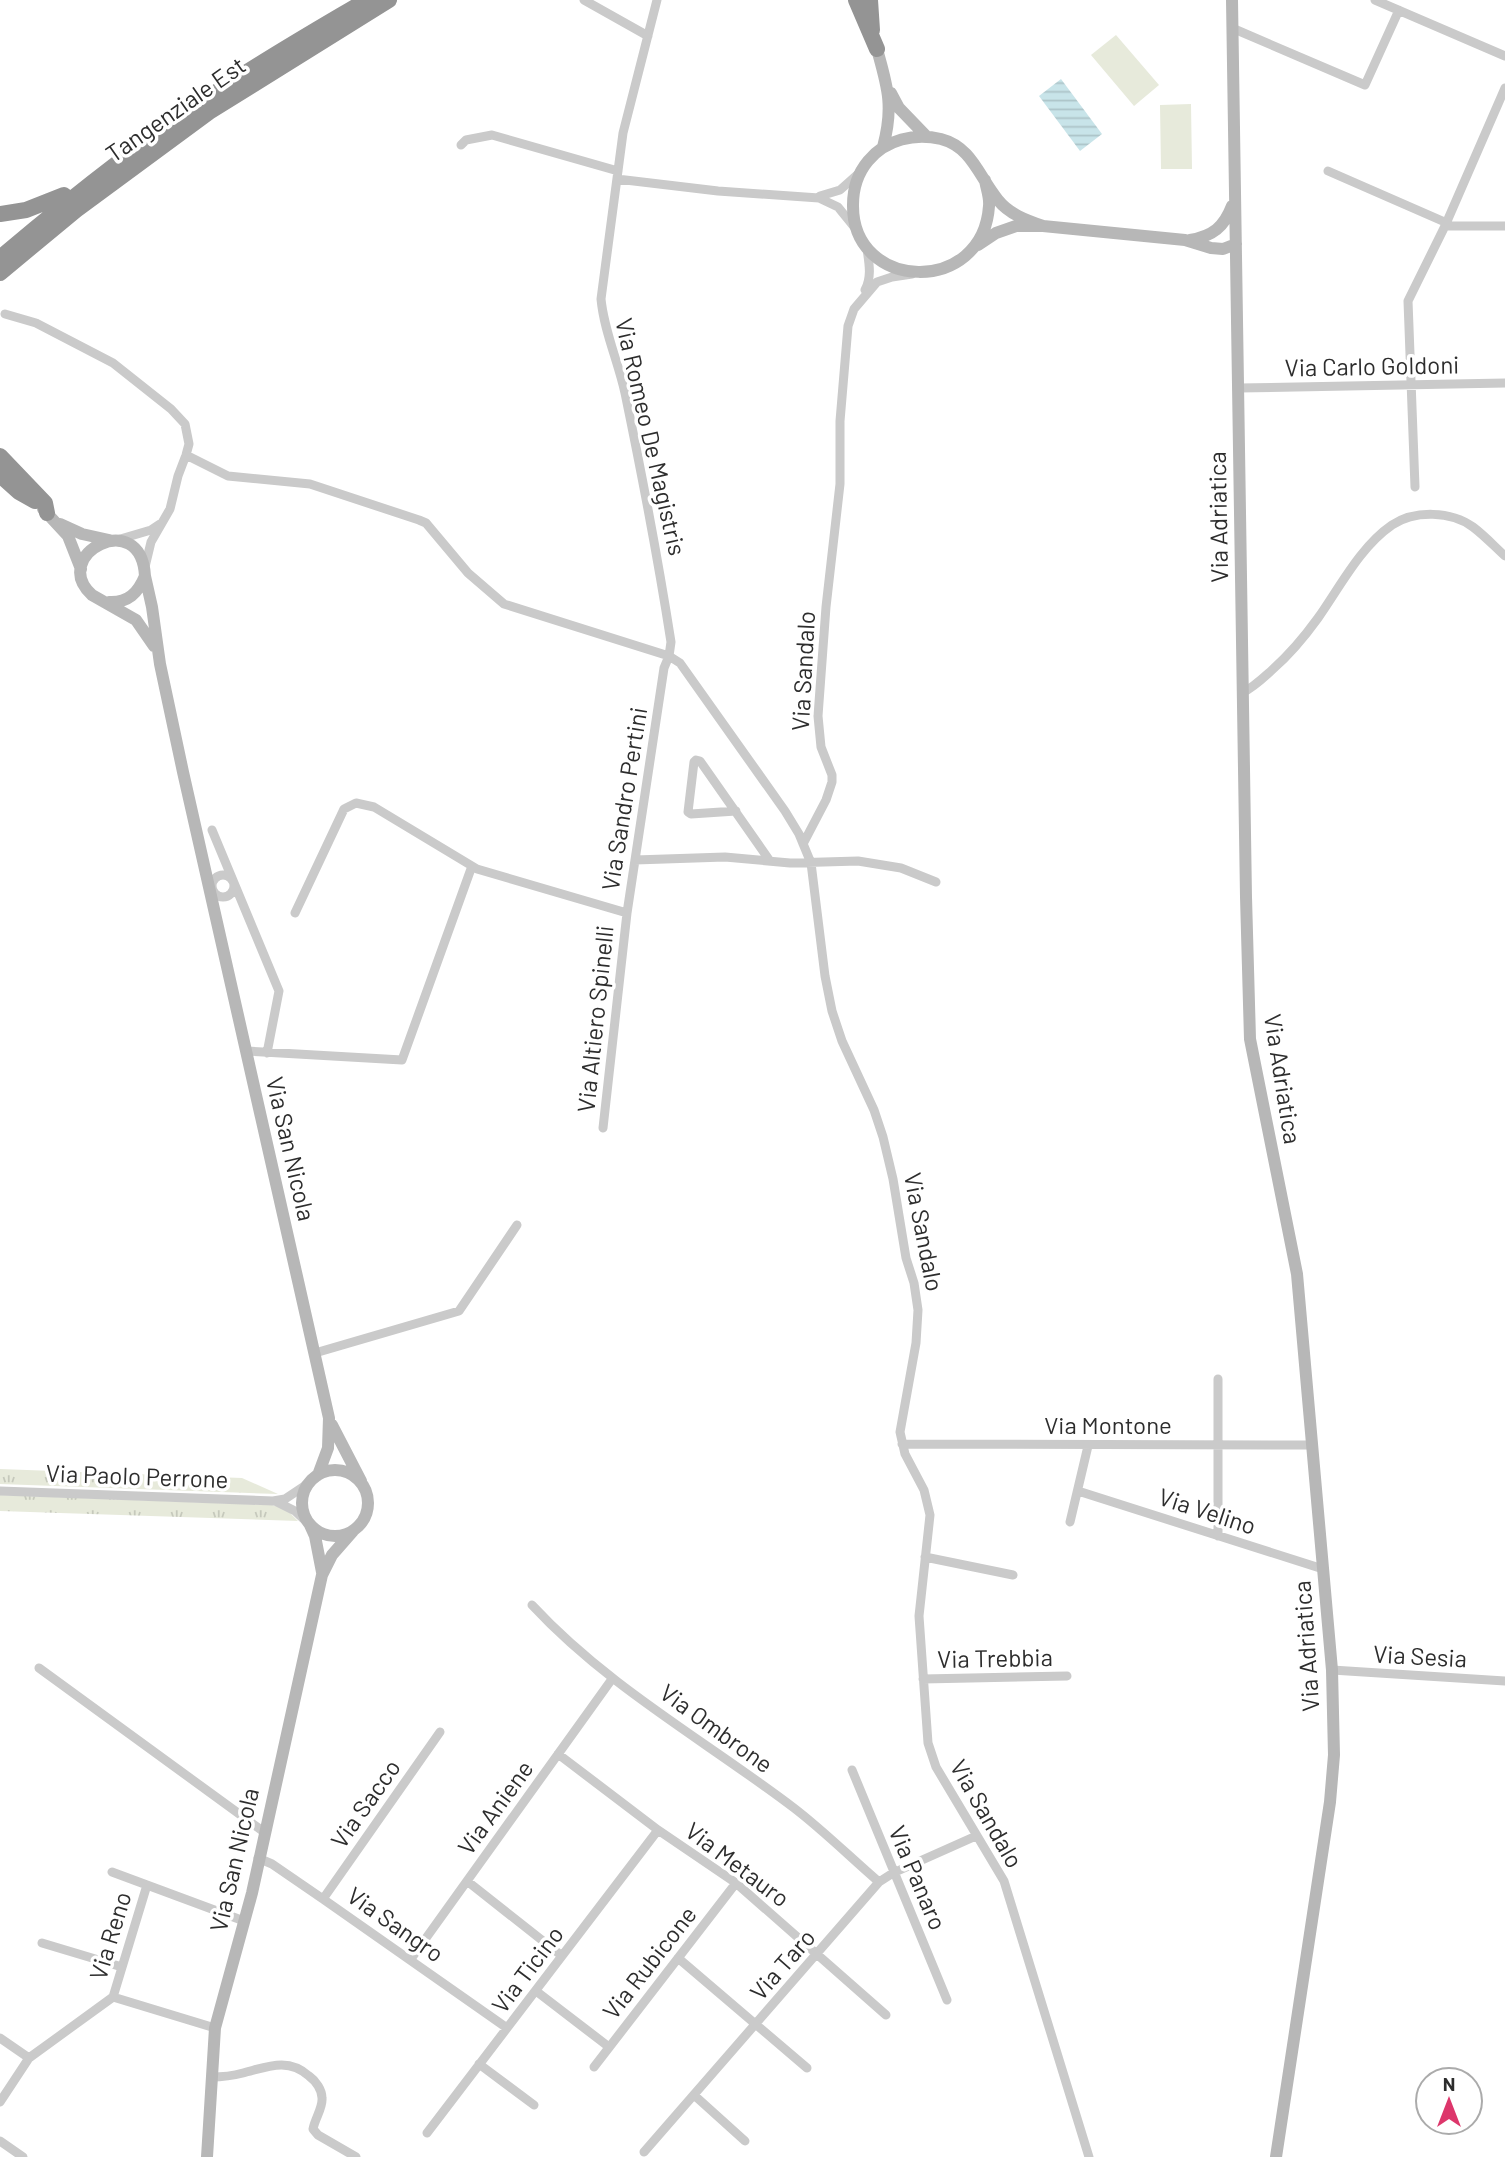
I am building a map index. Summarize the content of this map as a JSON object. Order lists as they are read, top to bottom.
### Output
{
  "streets": {
    "highway": ["Tangenziale Est"],
    "street": [
      "Via Carlo Goldoni",
      "Via Romeo De Magistris",
      "Via Adriatica",
      "Via Sandalo",
      "Via Sandro Pertini",
      "Via Altiero Spinelli",
      "Via San Nicola",
      "Via Montone",
      "Via Paolo Perrone",
      "Via Velino",
      "Via Sesia",
      "Via Trebbia",
      "Via Ombrone",
      "Via Sacco",
      "Via Aniene",
      "Via Metauro",
      "Via Panaro",
      "Via Sangro",
      "Via Reno",
      "Via Rubicone",
      "Via Taro",
      "Via Ticino"
    ]
  },
  "crossings": [
    ["Via Carlo Goldoni", "Via Adriatica"],
    ["Via Romeo De Magistris", "Via Sandro Pertini"],
    ["Via Adriatica", "Via Montone"],
    ["Via Adriatica", "Via Velino"],
    ["Via Adriatica", "Via Sesia"],
    ["Via Sandalo", "Via Montone"],
    ["Via Sandalo", "Via Trebbia"],
    ["Via Sandalo", "Via Taro"],
    ["Via Sandro Pertini", "Via Altiero Spinelli"],
    ["Via San Nicola", "Via Paolo Perrone"],
    ["Via San Nicola", "Via Sangro"],
    ["Via San Nicola", "Via Reno"],
    ["Via Ombrone", "Via Aniene"],
    ["Via Ombrone", "Via Taro"],
    ["Via Sacco", "Via Sangro"],
    ["Via Aniene", "Via Metauro"],
    ["Via Aniene", "Via Sangro"],
    ["Via Metauro", "Via Rubicone"],
    ["Via Metauro", "Via Taro"],
    ["Via Metauro", "Via Ticino"],
    ["Via Panaro", "Via Taro"],
    ["Via Sangro", "Via Ticino"]
  ],
  "north": "top"
}
